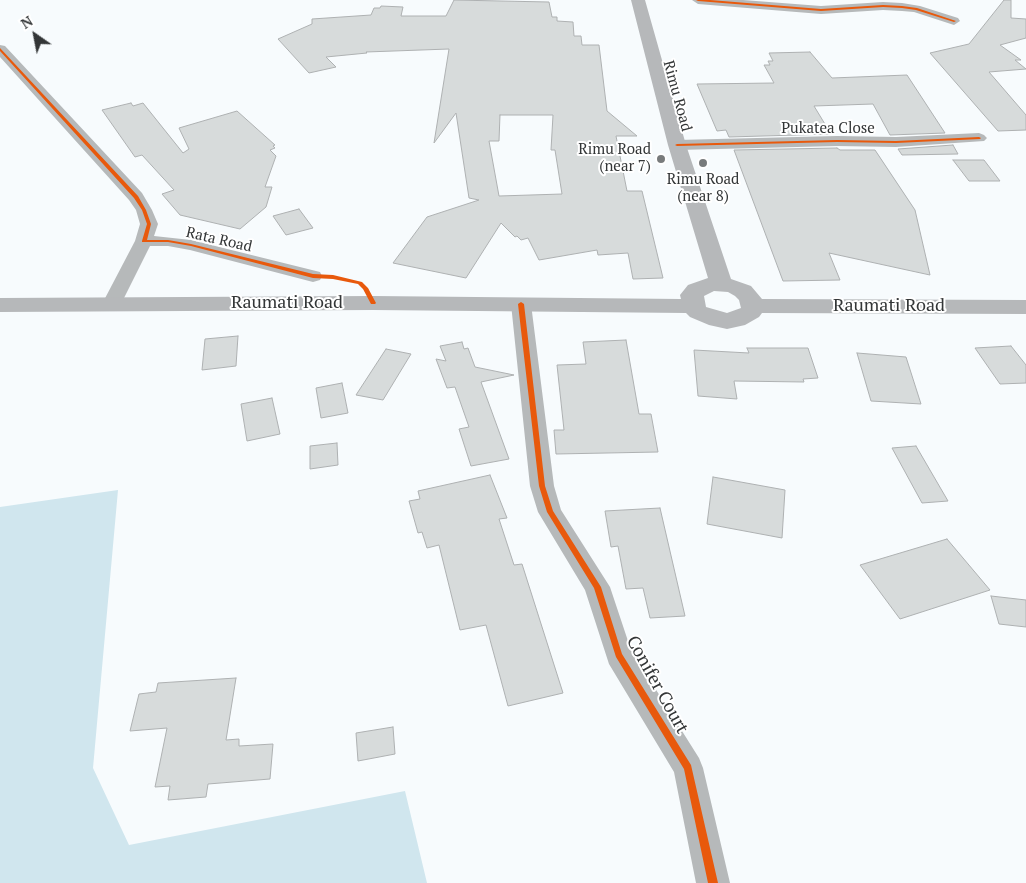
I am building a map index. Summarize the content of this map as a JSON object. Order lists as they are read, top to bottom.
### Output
{
  "streets": {
    "main road": ["Rimu Road", "Raumati Road"],
    "street": ["Pukatea Close", "Rata Road", "Conifer Court"]
  },
  "crossings": [
    ["Rimu Road", "Pukatea Close"],
    ["Rimu Road", "Raumati Road"],
    ["Raumati Road", "Conifer Court"]
  ],
  "places": ["Rimu Road (near 7)", "Rimu Road (near 8)"],
  "north": "top left"
}
